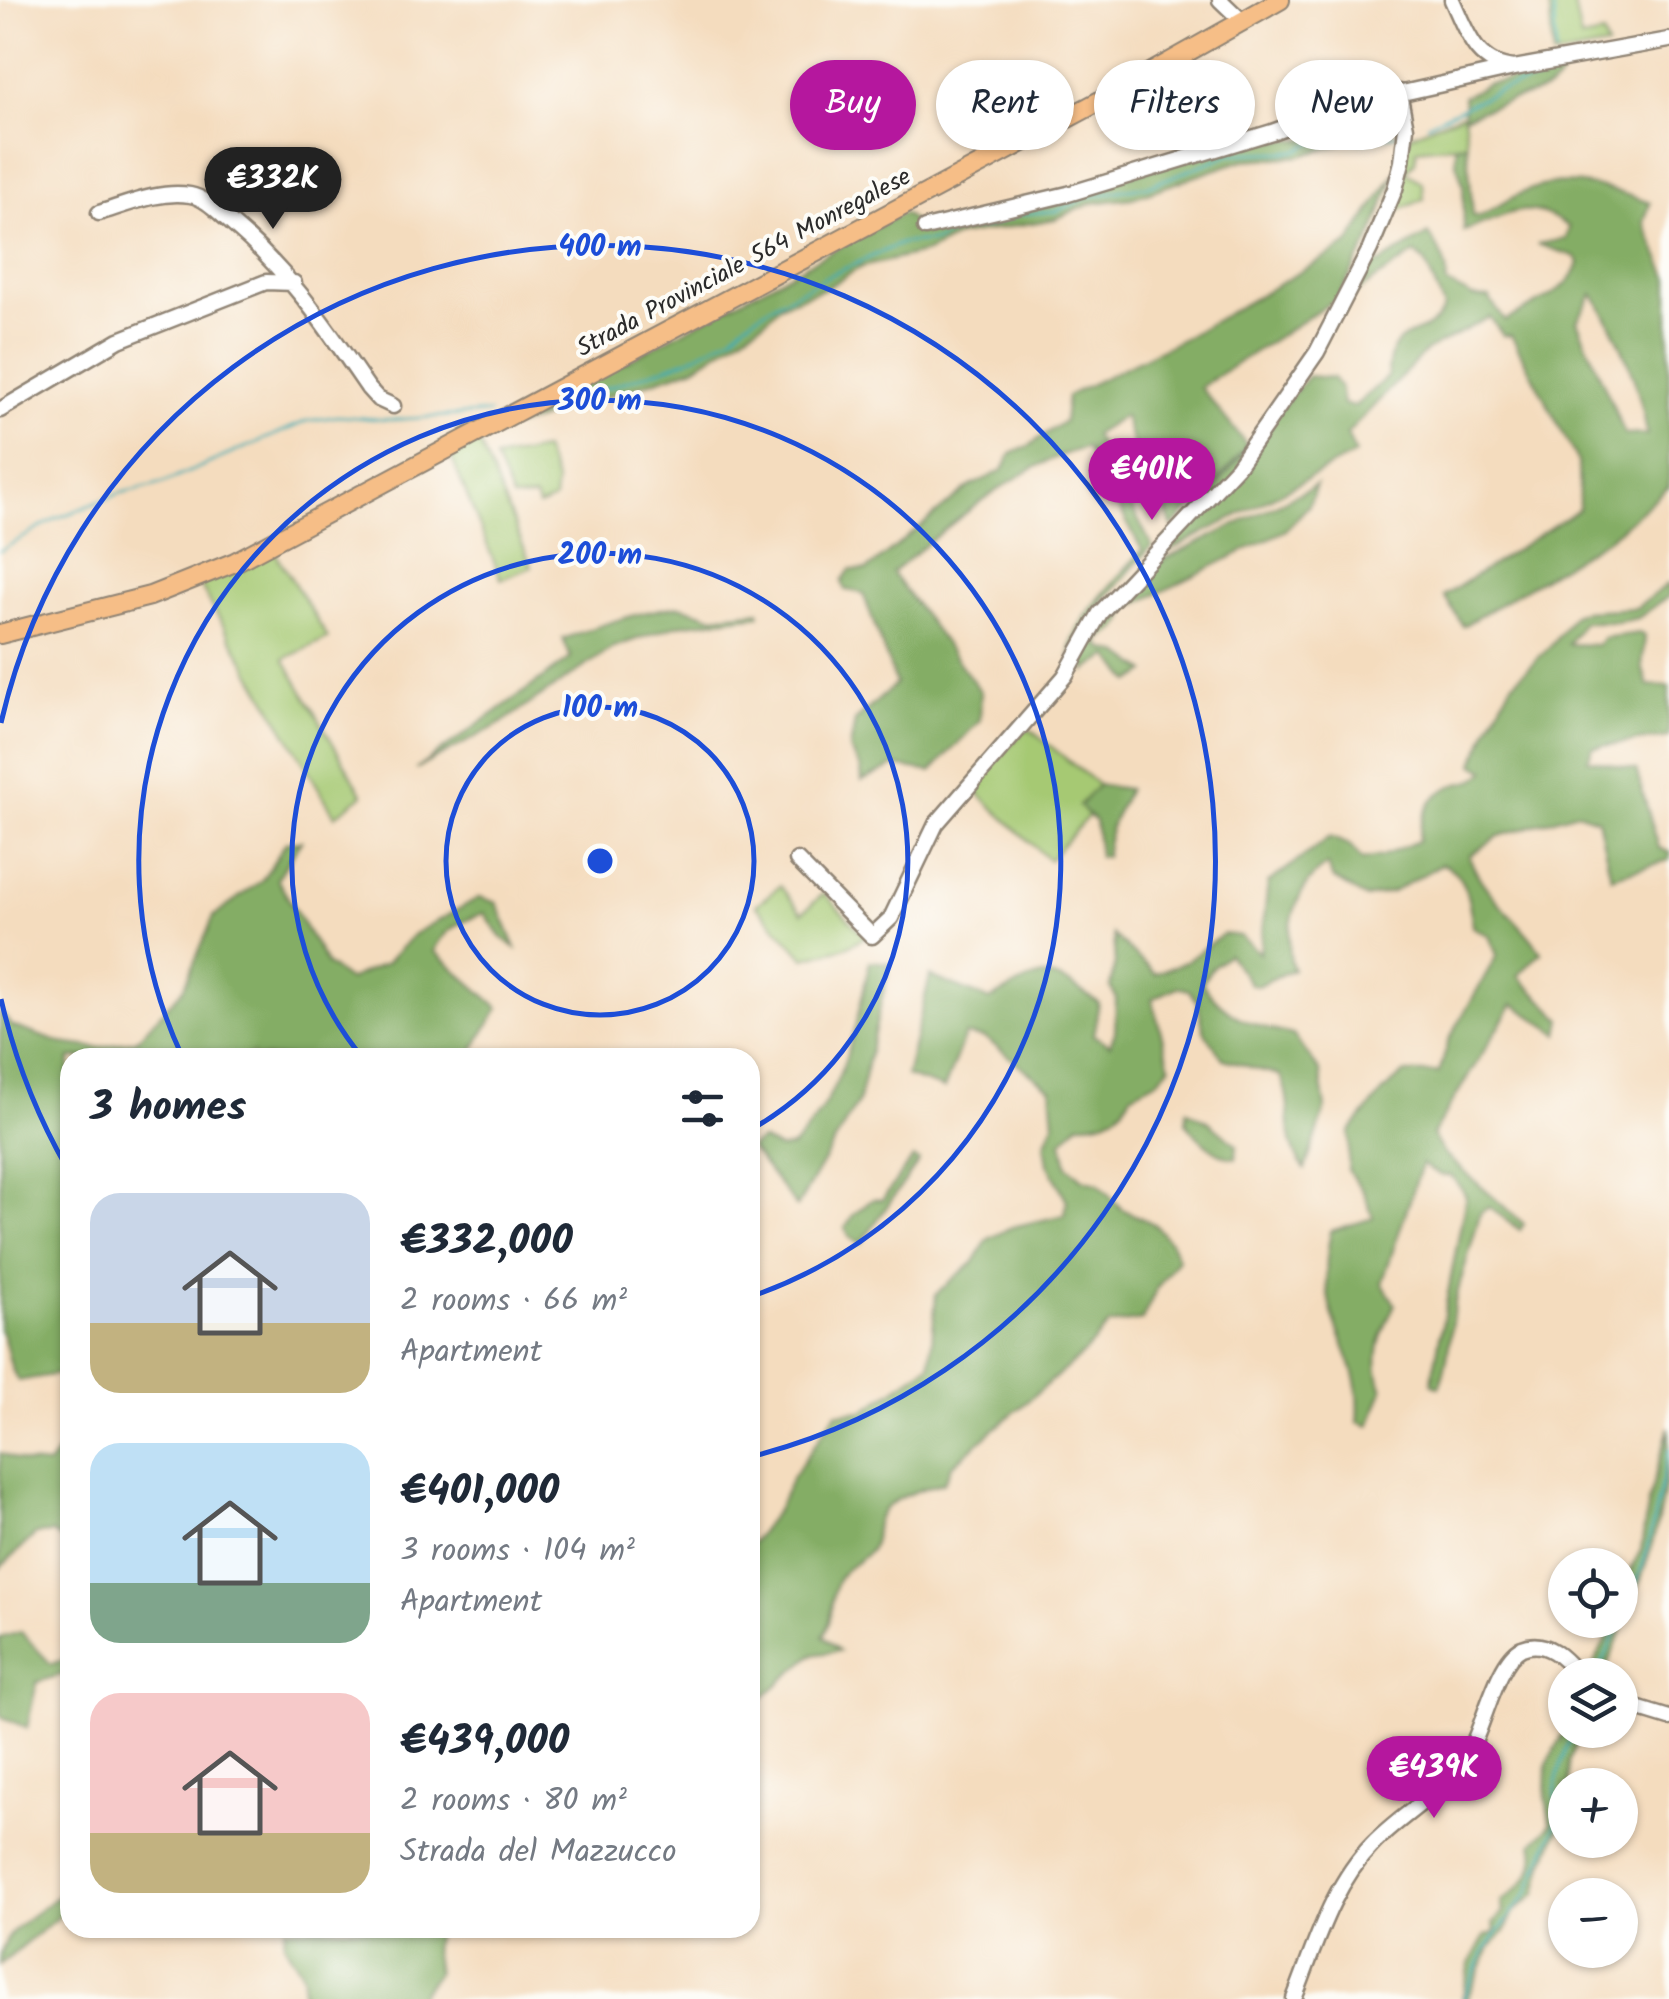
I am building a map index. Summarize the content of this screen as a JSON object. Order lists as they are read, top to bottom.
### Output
{
  "streets": {
    "main road": ["Strada Provinciale 564 Monregalese"]
  },
  "page": {
    "chip": [
      "Buy",
      "Rent",
      "Filters",
      "New"
    ],
    "price": ["€332K", "€401K", "€439K"],
    "heading": "3 homes",
    "list": [
      {
        "name": "€332,000",
        "note": "2 rooms · 66 m² · Apartment"
      },
      {
        "name": "€401,000",
        "note": "3 rooms · 104 m² · Apartment"
      },
      {
        "name": "€439,000",
        "note": "2 rooms · 80 m² · Strada del Mazzucco"
      }
    ],
    "map_buttons": ["+", "−"]
  },
  "rings": [
    "400 m",
    "300 m",
    "200 m",
    "100 m"
  ]
}
